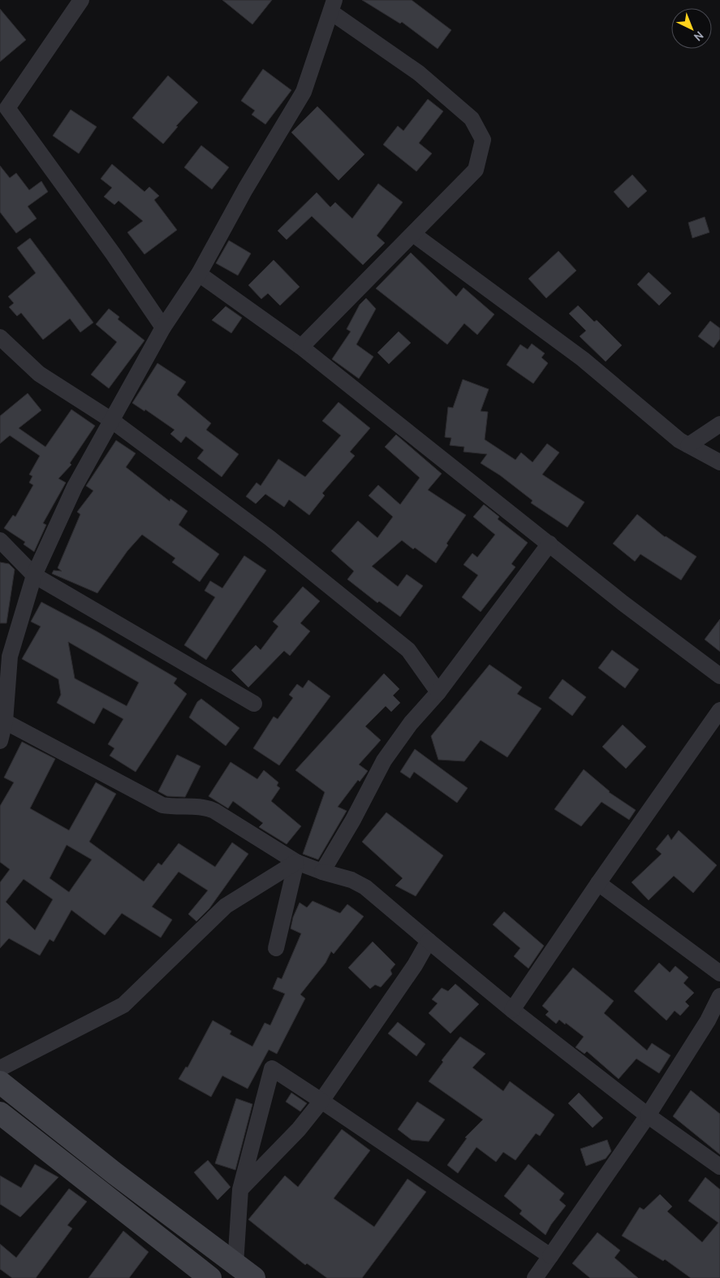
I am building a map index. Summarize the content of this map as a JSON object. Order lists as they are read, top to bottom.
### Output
{
  "north": "bottom right"
}
